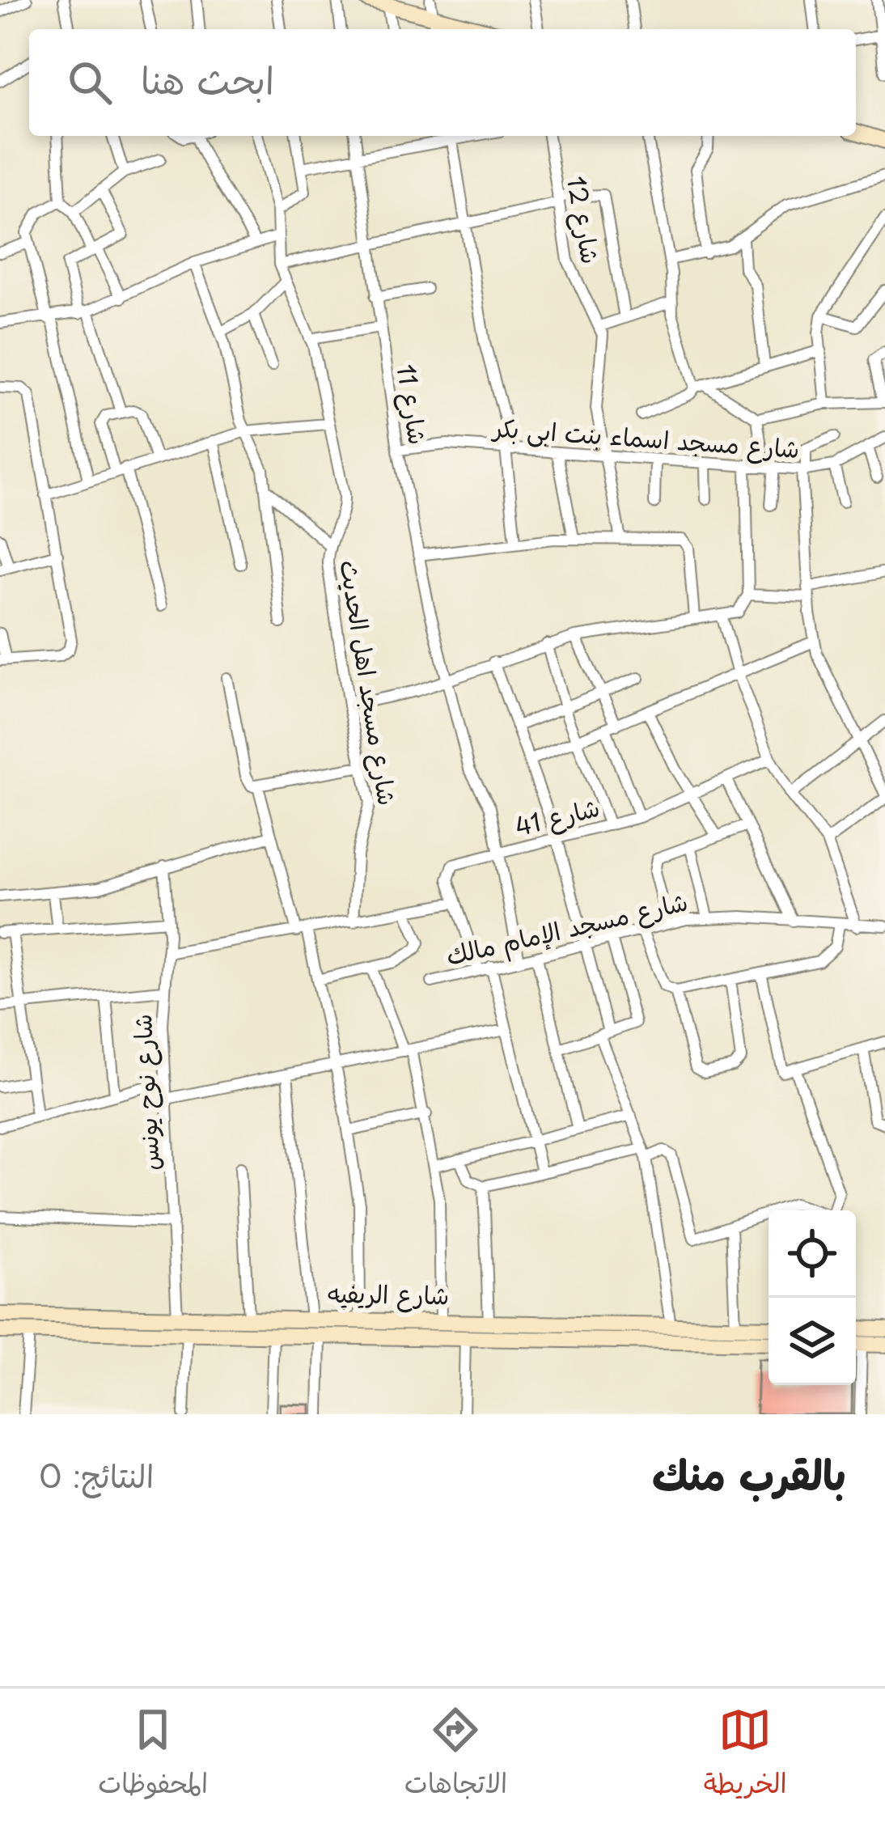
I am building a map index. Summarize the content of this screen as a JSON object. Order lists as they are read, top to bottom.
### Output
{
  "streets": {
    "street": [
      "شارع 12",
      "شارع 11",
      "شارع مسجد اسماء بنت ابى بكر",
      "شارع مسجد اهل الحديث",
      "شارع 41",
      "شارع مسجد الإمام مالك",
      "شارع نوح يونس",
      "شارع الريفيه"
    ]
  },
  "crossings": [
    ["شارع 12", "شارع مسجد اسماء بنت ابى بكر"],
    ["شارع 11", "شارع مسجد اسماء بنت ابى بكر"],
    ["شارع 11", "شارع 41"],
    ["شارع 11", "شارع مسجد الإمام مالك"],
    ["شارع 41", "شارع مسجد الإمام مالك"],
    ["شارع نوح يونس", "شارع الريفيه"]
  ],
  "page": {
    "search": "ابحث هنا",
    "heading": ["بالقرب منك", "النتائج: 0"],
    "nav": ["الخريطة", "الاتجاهات", "المحفوظات"]
  }
}
